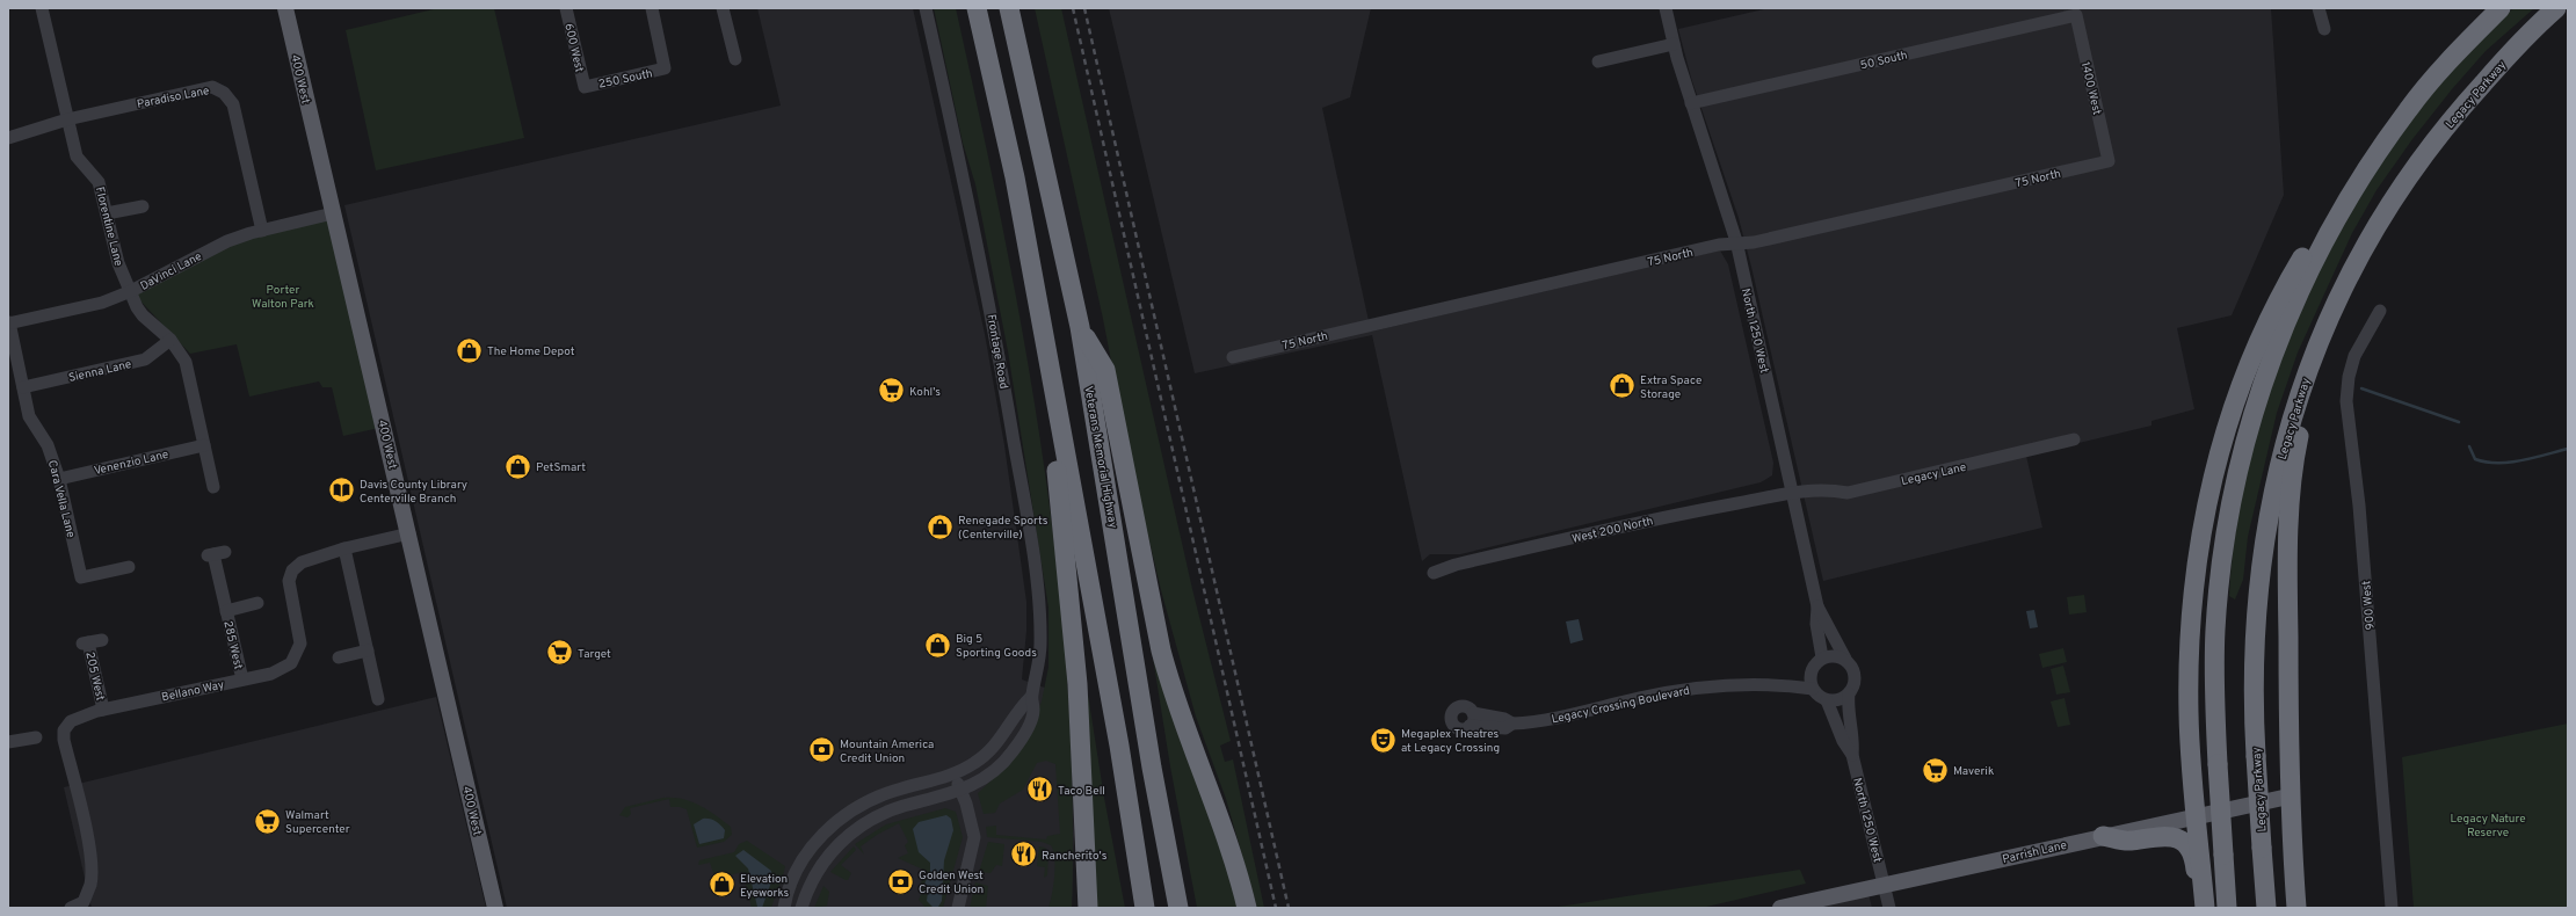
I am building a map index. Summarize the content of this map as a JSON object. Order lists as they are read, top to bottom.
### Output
{
  "streets": {
    "highway": ["Legacy Parkway", "Veterans Memorial Highway"],
    "main road": ["400 West", "Parrish Lane"],
    "street": [
      "600 West",
      "50 South",
      "250 South",
      "1400 West",
      "Paradiso Lane",
      "75 North",
      "Florentine Lane",
      "DaVinci Lane",
      "North 1250 West",
      "Frontage Road",
      "Sienna Lane",
      "Venenzio Lane",
      "Legacy Lane",
      "Cara Vella Lane",
      "West 200 North",
      "900 West",
      "285 West",
      "205 West",
      "Bellano Way",
      "Legacy Crossing Boulevard"
    ]
  },
  "crossings": [
    ["600 West", "250 South"],
    ["50 South", "1400 West"],
    ["50 South", "North 1250 West"],
    ["400 West", "DaVinci Lane"],
    ["400 West", "Bellano Way"],
    ["1400 West", "75 North"],
    ["Paradiso Lane", "Florentine Lane"],
    ["Paradiso Lane", "DaVinci Lane"],
    ["75 North", "North 1250 West"],
    ["Florentine Lane", "DaVinci Lane"],
    ["Florentine Lane", "Sienna Lane"],
    ["Florentine Lane", "Venenzio Lane"],
    ["DaVinci Lane", "Cara Vella Lane"],
    ["North 1250 West", "Legacy Lane"],
    ["North 1250 West", "West 200 North"],
    ["North 1250 West", "Legacy Crossing Boulevard"],
    ["North 1250 West", "Parrish Lane"],
    ["Sienna Lane", "Cara Vella Lane"],
    ["Venenzio Lane", "Cara Vella Lane"],
    ["Legacy Lane", "West 200 North"],
    ["285 West", "Bellano Way"],
    ["205 West", "Bellano Way"]
  ],
  "parks": ["Porter Walton Park", "Legacy Nature Reserve"],
  "places": {
    "shop": [
      "The Home Depot",
      "Extra Space Storage",
      "PetSmart",
      "Renegade Sports (Centerville)",
      "Big 5 Sporting Goods",
      "Elevation Eyeworks"
    ],
    "supermarket": [
      "Kohl's",
      "Target",
      "Maverik",
      "Walmart Supercenter"
    ],
    "library": ["Davis County Library Centerville Branch"],
    "theatre": ["Megaplex Theatres at Legacy Crossing"],
    "bank": ["Mountain America Credit Union", "Golden West Credit Union"],
    "restaurant": ["Taco Bell", "Rancherito's"]
  }
}
